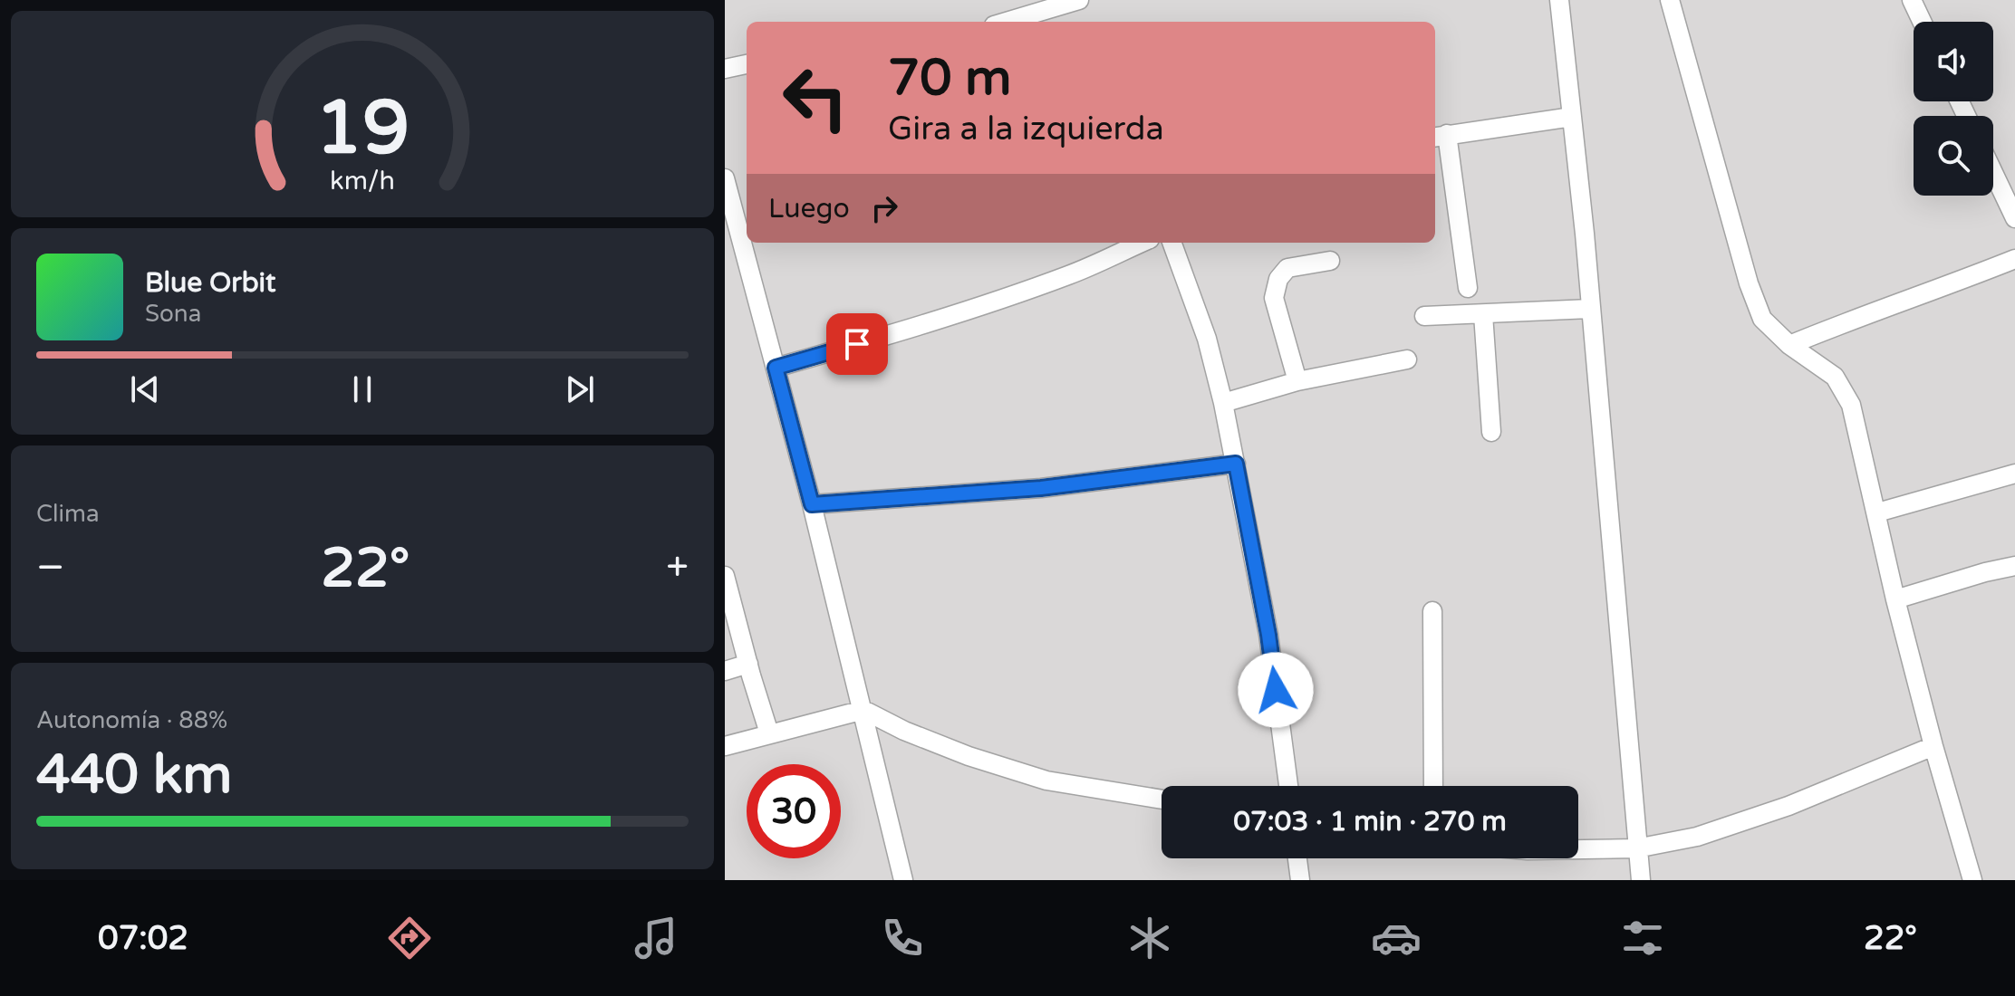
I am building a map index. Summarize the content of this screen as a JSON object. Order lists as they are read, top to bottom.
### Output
{
  "page": {
    "turn": ["70 m", "Gira a la izquierda"],
    "then": "Luego",
    "song": ["Blue Orbit", "Sona"],
    "tile": [
      "Clima",
      ["Autonomía · 88%", "440 km"]
    ],
    "heat": ["−", "22°", "+"],
    "limit": "30",
    "trip": "07:03 · 1 min · 270 m",
    "tabs": ["07:02", "22°"],
    "gauge": ["19", "km/h"]
  }
}
